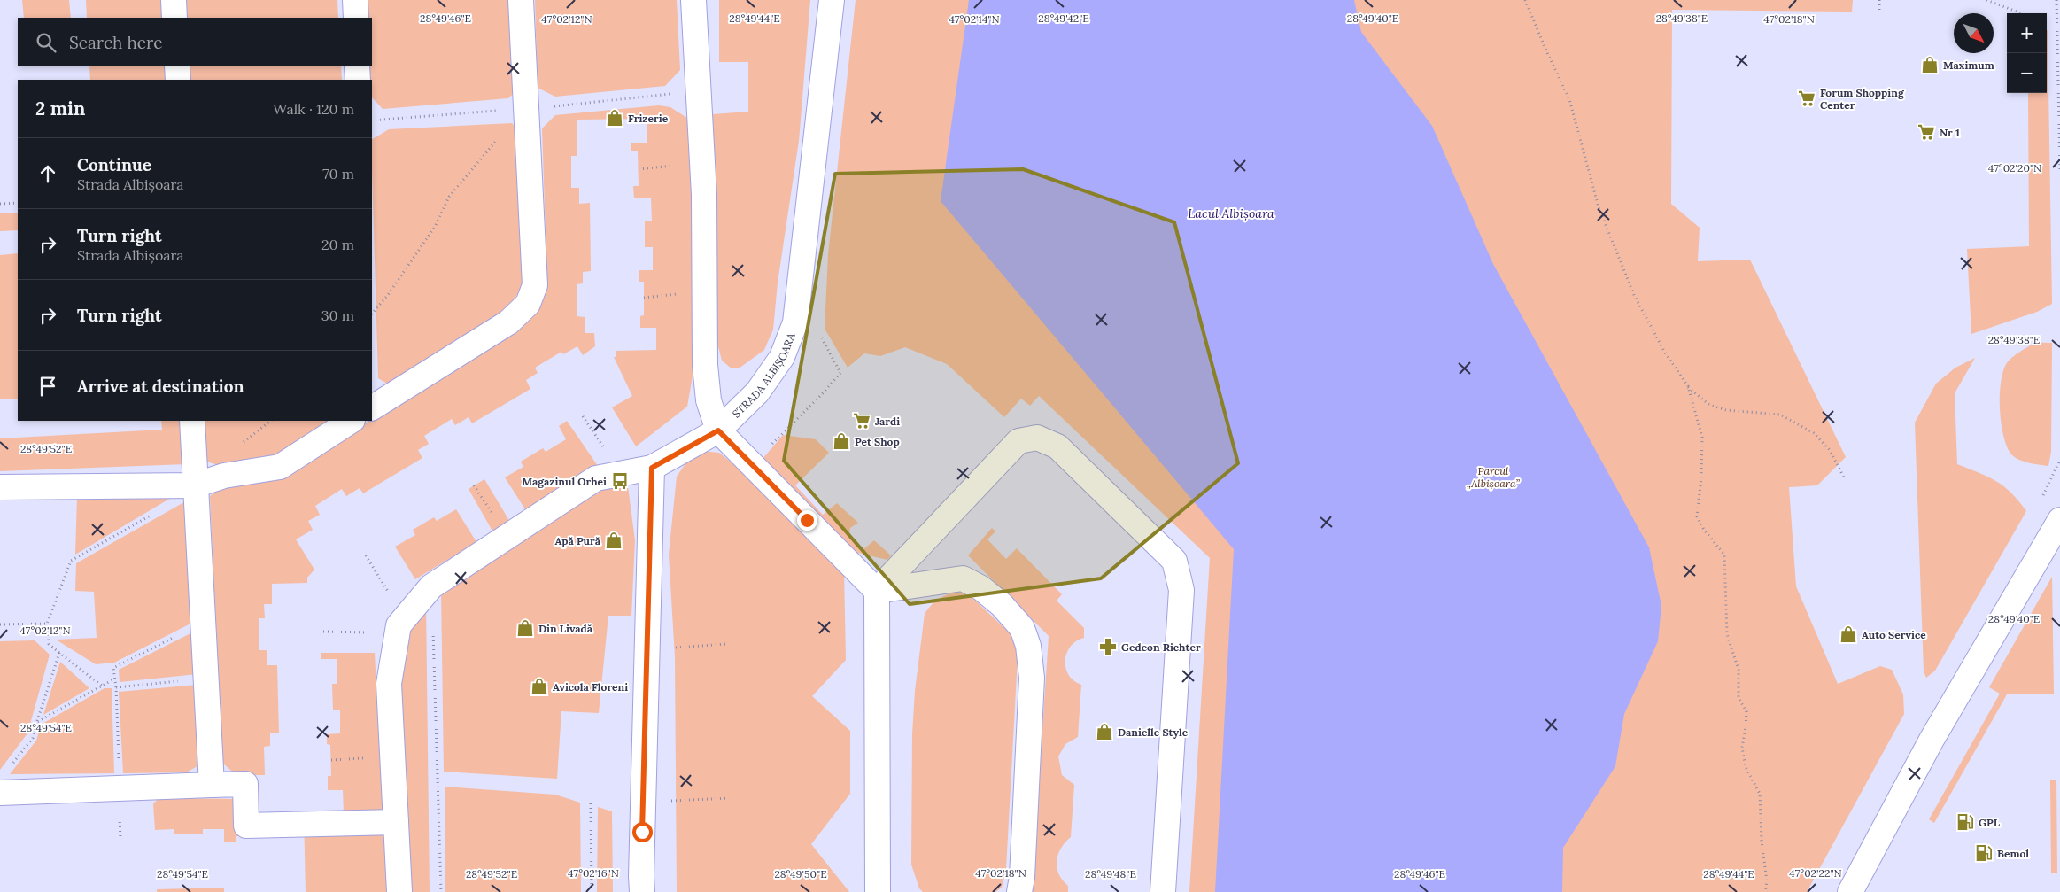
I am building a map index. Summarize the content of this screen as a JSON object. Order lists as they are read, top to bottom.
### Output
{
  "streets": {
    "main road": ["STRADA ALBIȘOARA"]
  },
  "water": ["Lacul Albișoara"],
  "parks": ["Parcul „Albișoara”"],
  "places": {
    "shop": [
      "Maximum",
      "Frizerie",
      "Pet Shop",
      "Apă Pură",
      "Din Livadă",
      "Auto Service",
      "Avicola Floreni",
      "Danielle Style"
    ],
    "supermarket": ["Forum Shopping Center", "Nr 1", "Jardi"],
    "bus stop": ["Magazinul Orhei"],
    "pharmacy": ["Gedeon Richter"],
    "fuel station": ["GPL", "Bemol"]
  },
  "north": "bottom right",
  "page": {
    "map_buttons": ["+", "−"],
    "search": "Search here",
    "heading": ["2 min", "Walk · 120 m"],
    "list": [
      ["Continue", "Strada Albișoara", "70 m"],
      ["Turn right", "Strada Albișoara", "20 m"],
      ["Turn right", "30 m"],
      "Arrive at destination"
    ]
  },
  "coordinates": [
    "28°49'40\"E",
    "28°49'38\"E",
    "28°49'46\"E",
    "28°49'44\"E",
    "28°49'42\"E",
    "47°02'12\"N",
    "47°02'18\"N",
    "47°02'14\"N",
    "47°02'20\"N",
    "28°49'52\"E",
    "28°49'54\"E",
    "47°02'16\"N",
    "47°02'22\"N",
    "28°49'50\"E",
    "28°49'48\"E"
  ]
}
